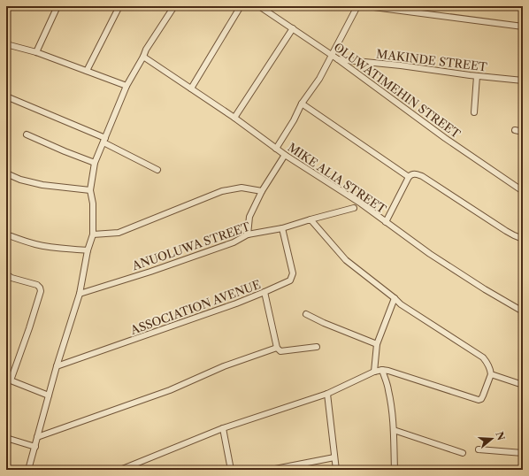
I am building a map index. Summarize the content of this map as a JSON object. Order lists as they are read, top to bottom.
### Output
{
  "streets": {
    "street": [
      "MAKINDE STREET",
      "OLUWATIMEHIN STREET",
      "MIKE ALIA STREET",
      "ANUOLUWA STREET",
      "ASSOCIATION AVENUE"
    ]
  },
  "crossings": [
    ["MAKINDE STREET", "OLUWATIMEHIN STREET"],
    ["ANUOLUWA STREET", "ASSOCIATION AVENUE"]
  ],
  "north": "right"
}
